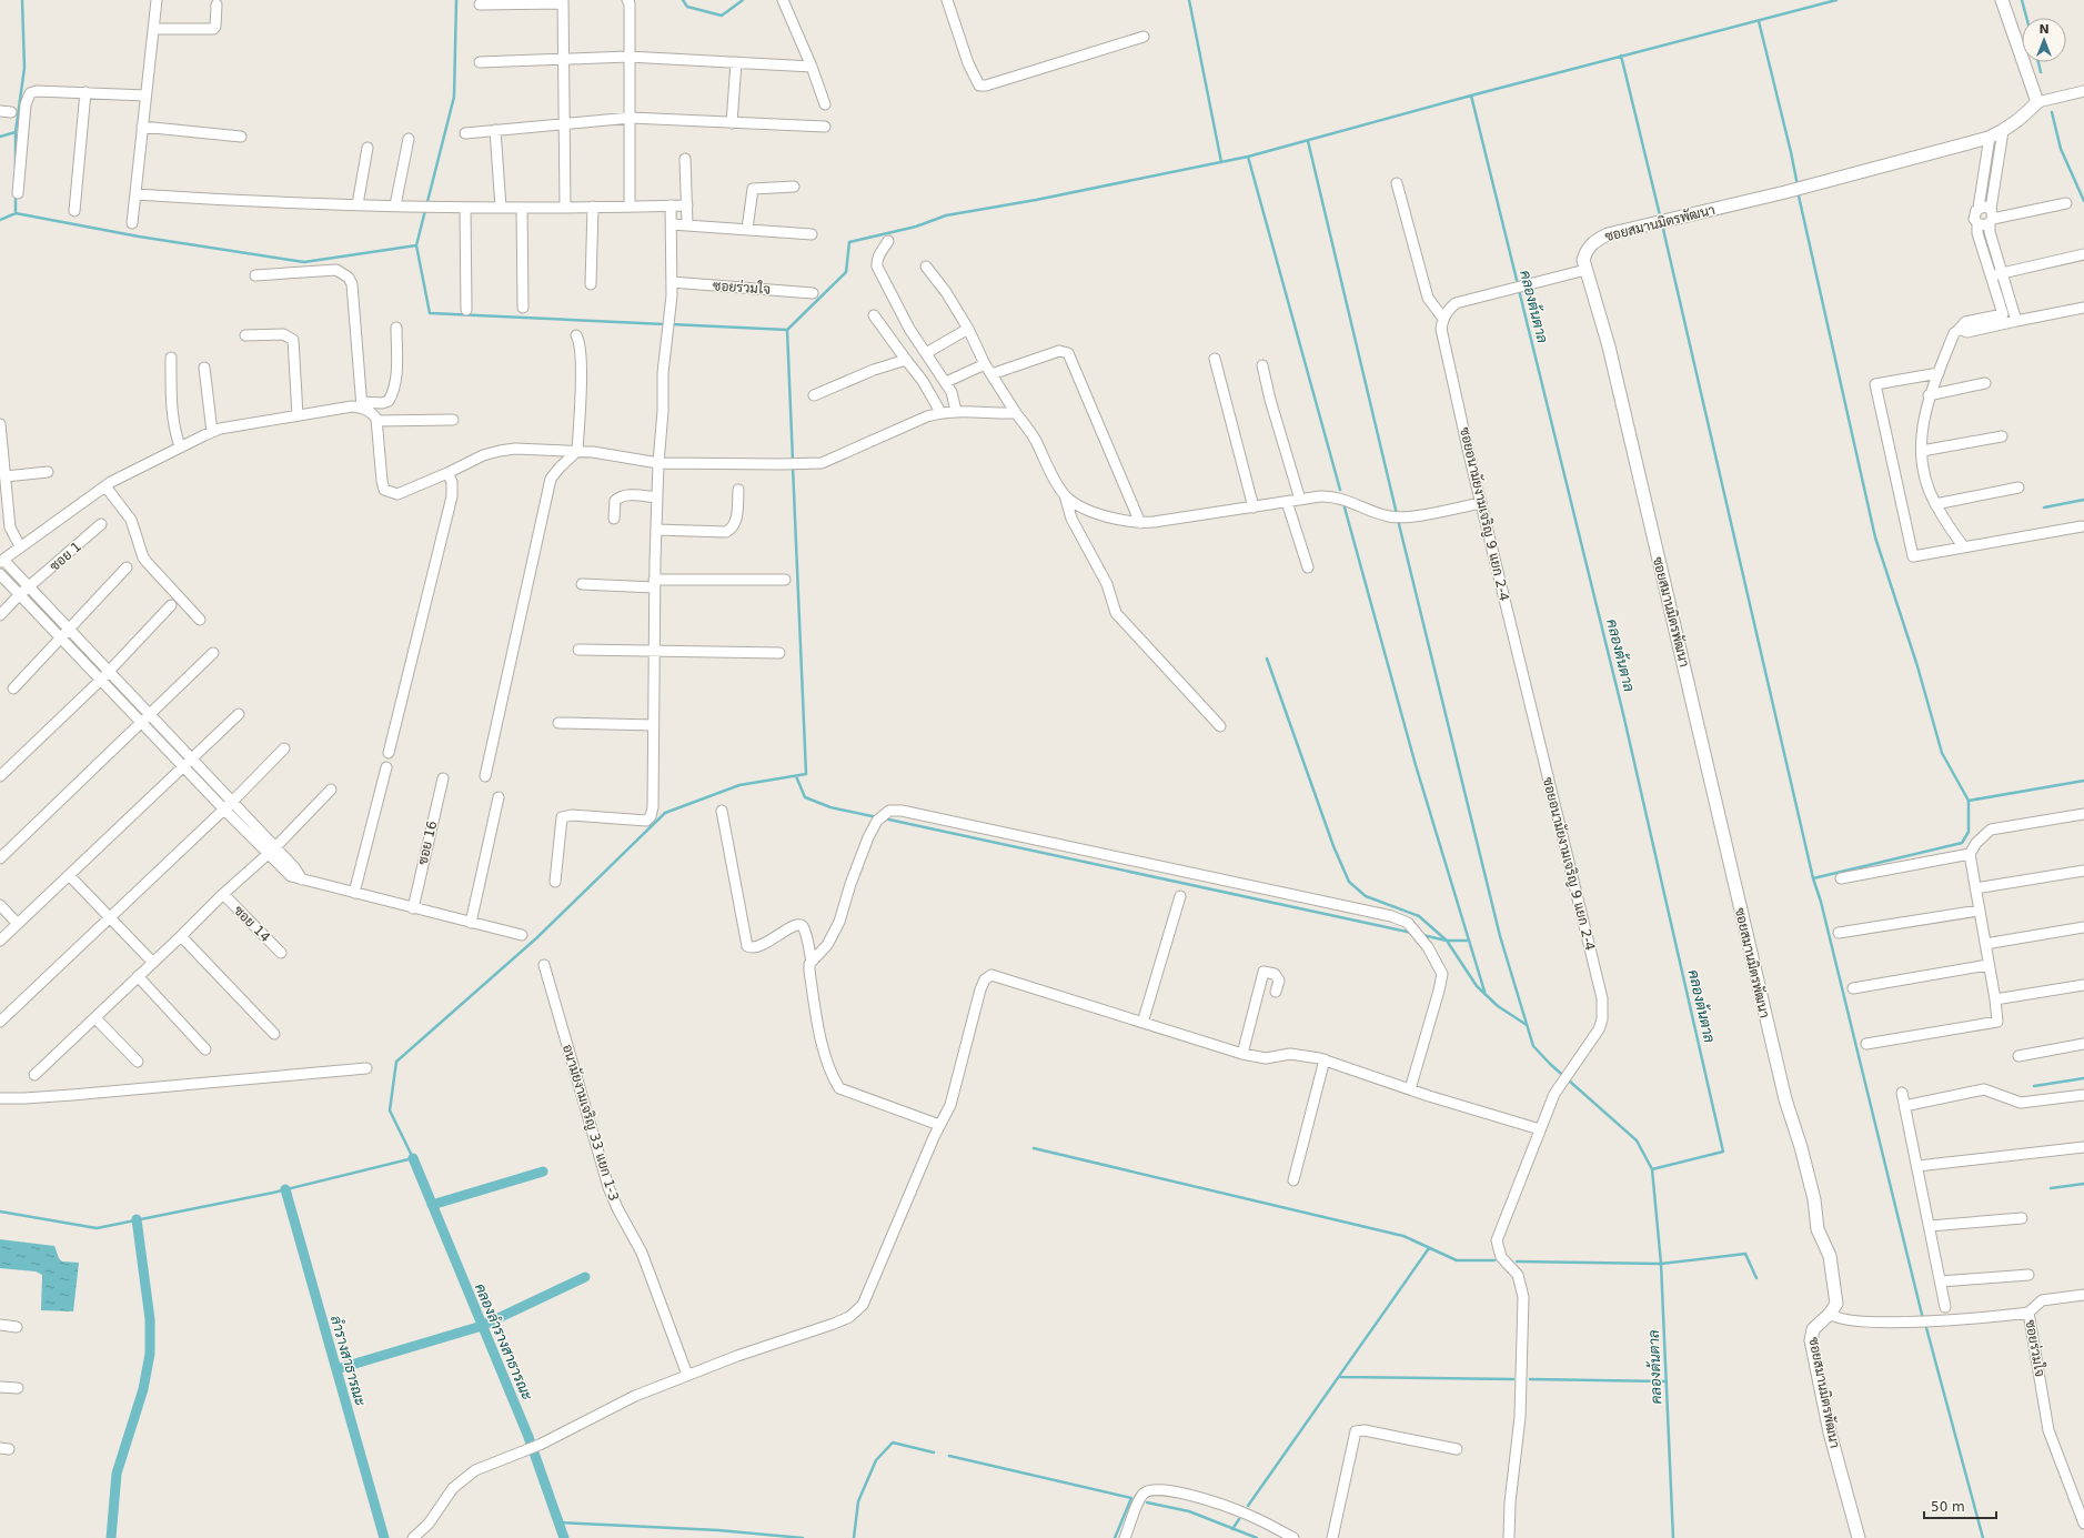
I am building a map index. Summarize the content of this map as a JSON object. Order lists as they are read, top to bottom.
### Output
{
  "streets": {
    "street": [
      "ซอยสมานมิตรพัฒนา",
      "ซอยร่วมใจ",
      "ซอยอนามัยงามเจริญ 9 แยก 2-4",
      "ซอย 1",
      "ซอย 16",
      "ซอย 14",
      "อนามัยงามเจริญ 33 แยก 1-3"
    ]
  },
  "crossings": [
    ["ซอยสมานมิตรพัฒนา", "ซอยร่วมใจ"]
  ],
  "water": ["คลองต้นตาล", "คลองลำรางสาธารณะ", "ลำรางสาธารณะ"],
  "scale_bar": "50 m",
  "north": "top"
}
